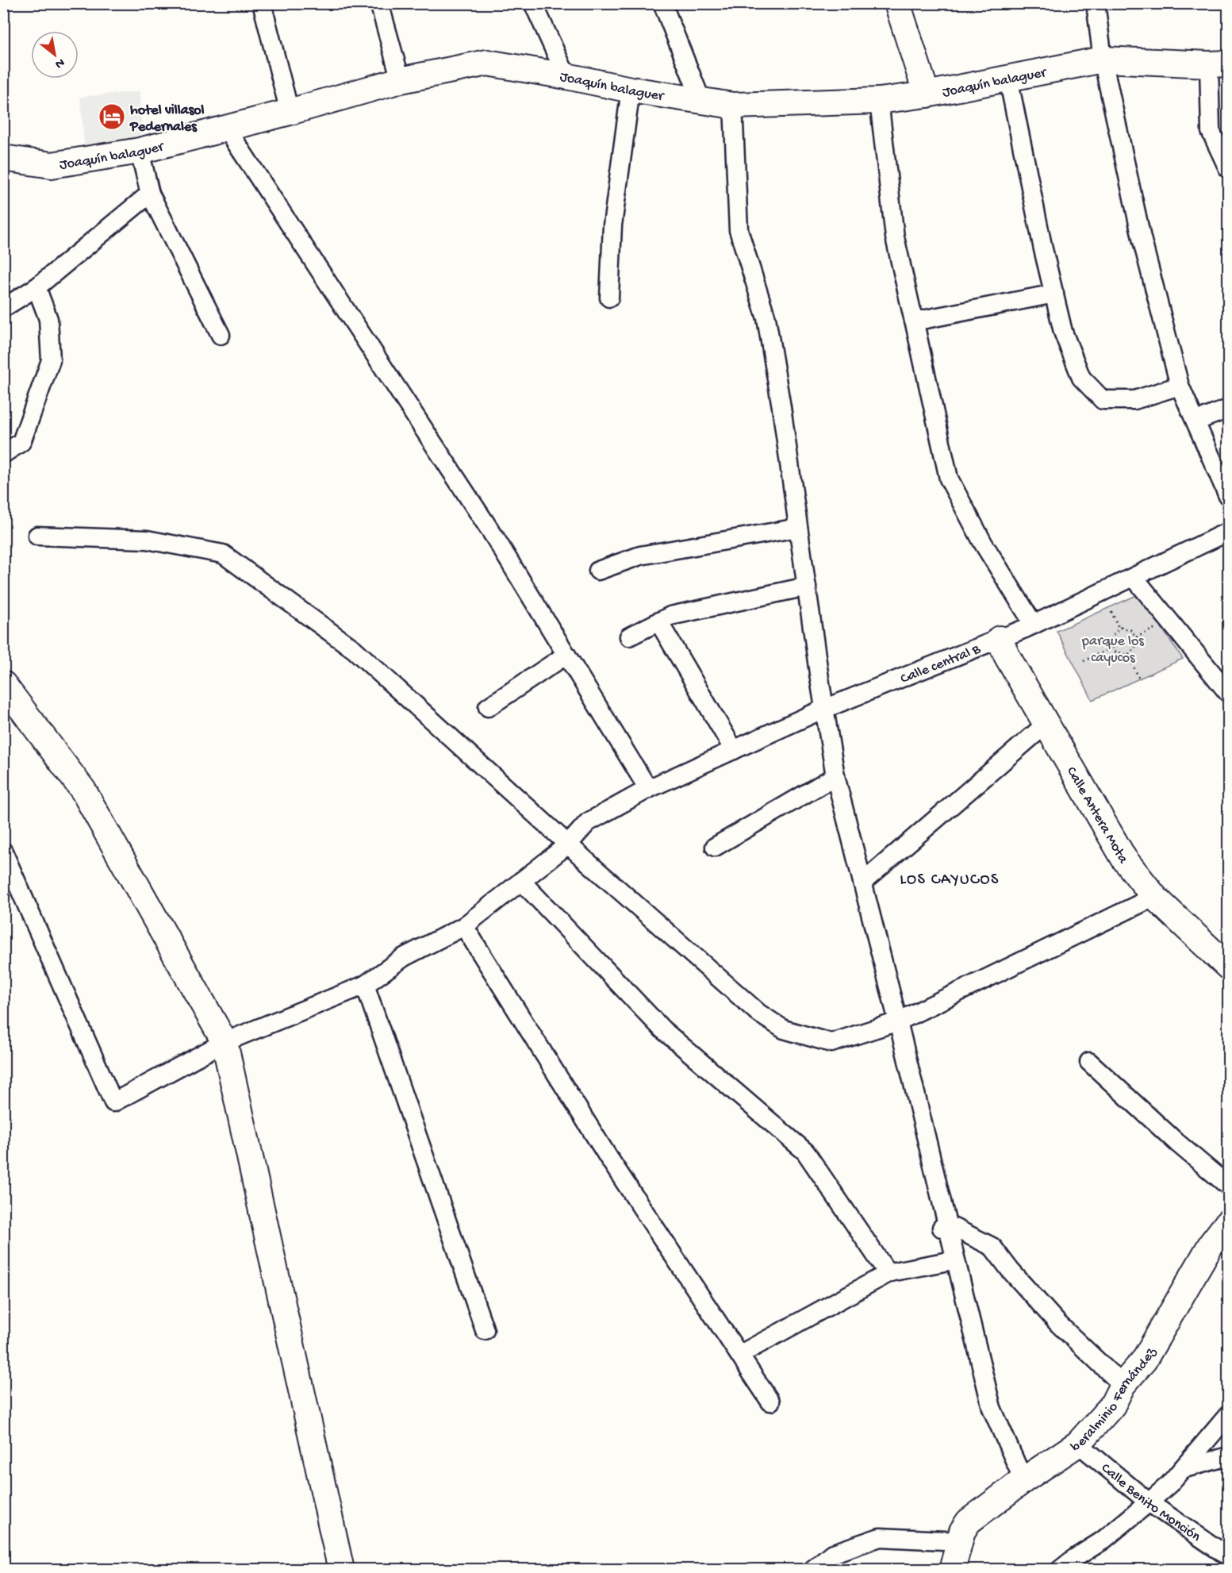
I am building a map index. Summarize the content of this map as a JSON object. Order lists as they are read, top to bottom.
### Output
{
  "streets": {
    "main road": ["Joaquín balaguer", "Calle Antera Mota", "beralminio Fernández"],
    "street": ["Calle central B", "Calle Benito Monción"]
  },
  "crossings": [
    ["Calle central B", "Calle Antera Mota"],
    ["beralminio Fernández", "Calle Benito Monción"]
  ],
  "districts": ["LOS CAYUCOS"],
  "parks": ["parque los cayucos"],
  "places": {
    "hotel": ["hotel villasol Pedernales"]
  },
  "north": "bottom right"
}
